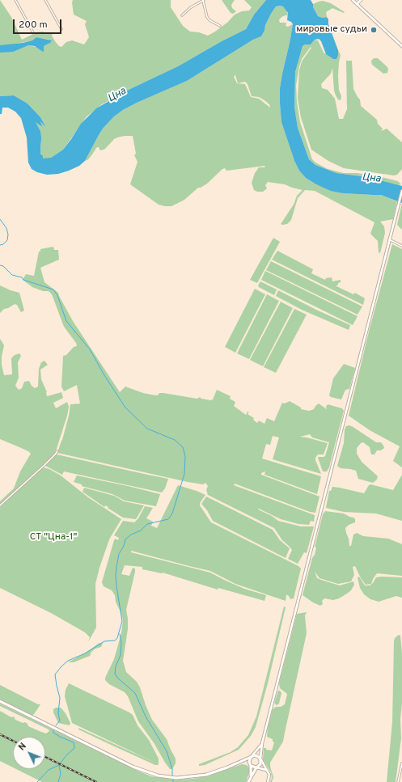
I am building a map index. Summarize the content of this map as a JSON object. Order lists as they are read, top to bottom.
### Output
{
  "water": ["Цна"],
  "parks": ["СТ \"Цна-1\""],
  "places": ["мировые судьи"],
  "scale_bar": "200 m",
  "north": "top left"
}
